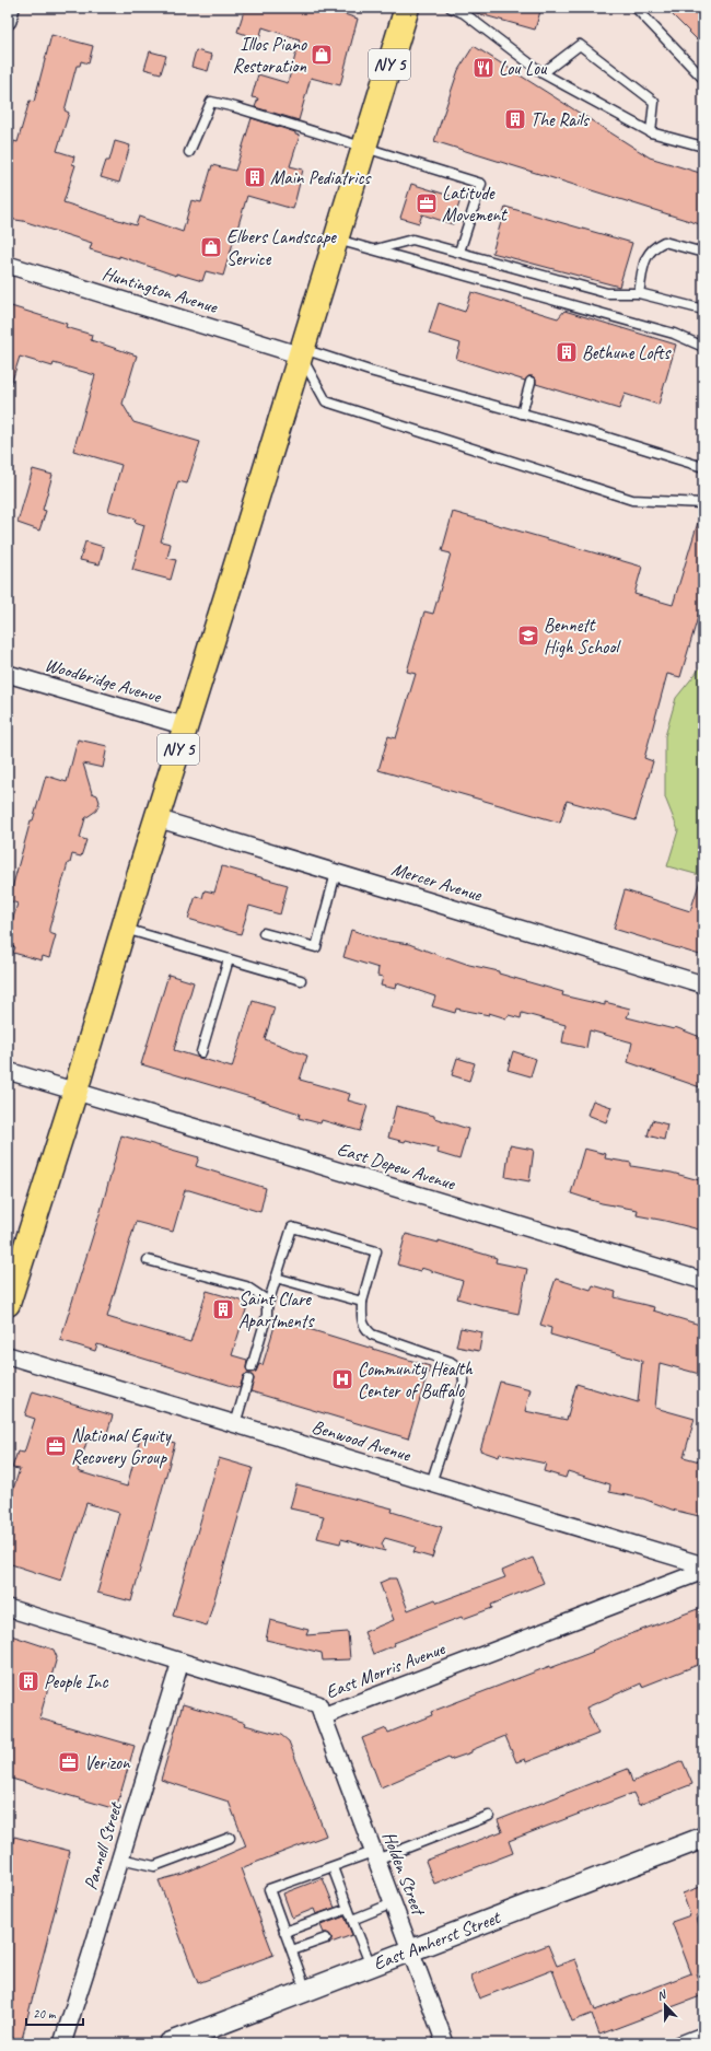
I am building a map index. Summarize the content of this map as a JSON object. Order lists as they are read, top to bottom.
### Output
{
  "streets": {
    "main road": ["NY 5"],
    "street": [
      "Huntington Avenue",
      "Woodbridge Avenue",
      "Mercer Avenue",
      "East Depew Avenue",
      "Benwood Avenue",
      "East Morris Avenue",
      "Pannell Street",
      "Holden Street",
      "East Amherst Street"
    ]
  },
  "crossings": [
    ["NY 5", "Huntington Avenue"],
    ["NY 5", "Woodbridge Avenue"],
    ["NY 5", "Mercer Avenue"],
    ["NY 5", "East Depew Avenue"],
    ["East Morris Avenue", "Pannell Street"],
    ["East Morris Avenue", "Holden Street"],
    ["Holden Street", "East Amherst Street"]
  ],
  "places": {
    "shop": ["Illos Piano Restoration", "Elbers Landscape Service"],
    "restaurant": ["Lou Lou"],
    "building": [
      "The Rails",
      "Main Pediatrics",
      "Bethune Lofts",
      "Saint Clare Apartments",
      "People Inc"
    ],
    "office": ["Latitude Movement", "National Equity Recovery Group", "Verizon"],
    "school or university": ["Bennett High School"],
    "hospital": ["Community Health Center of Buffalo"]
  },
  "scale_bar": "20 m",
  "north": "top"
}
